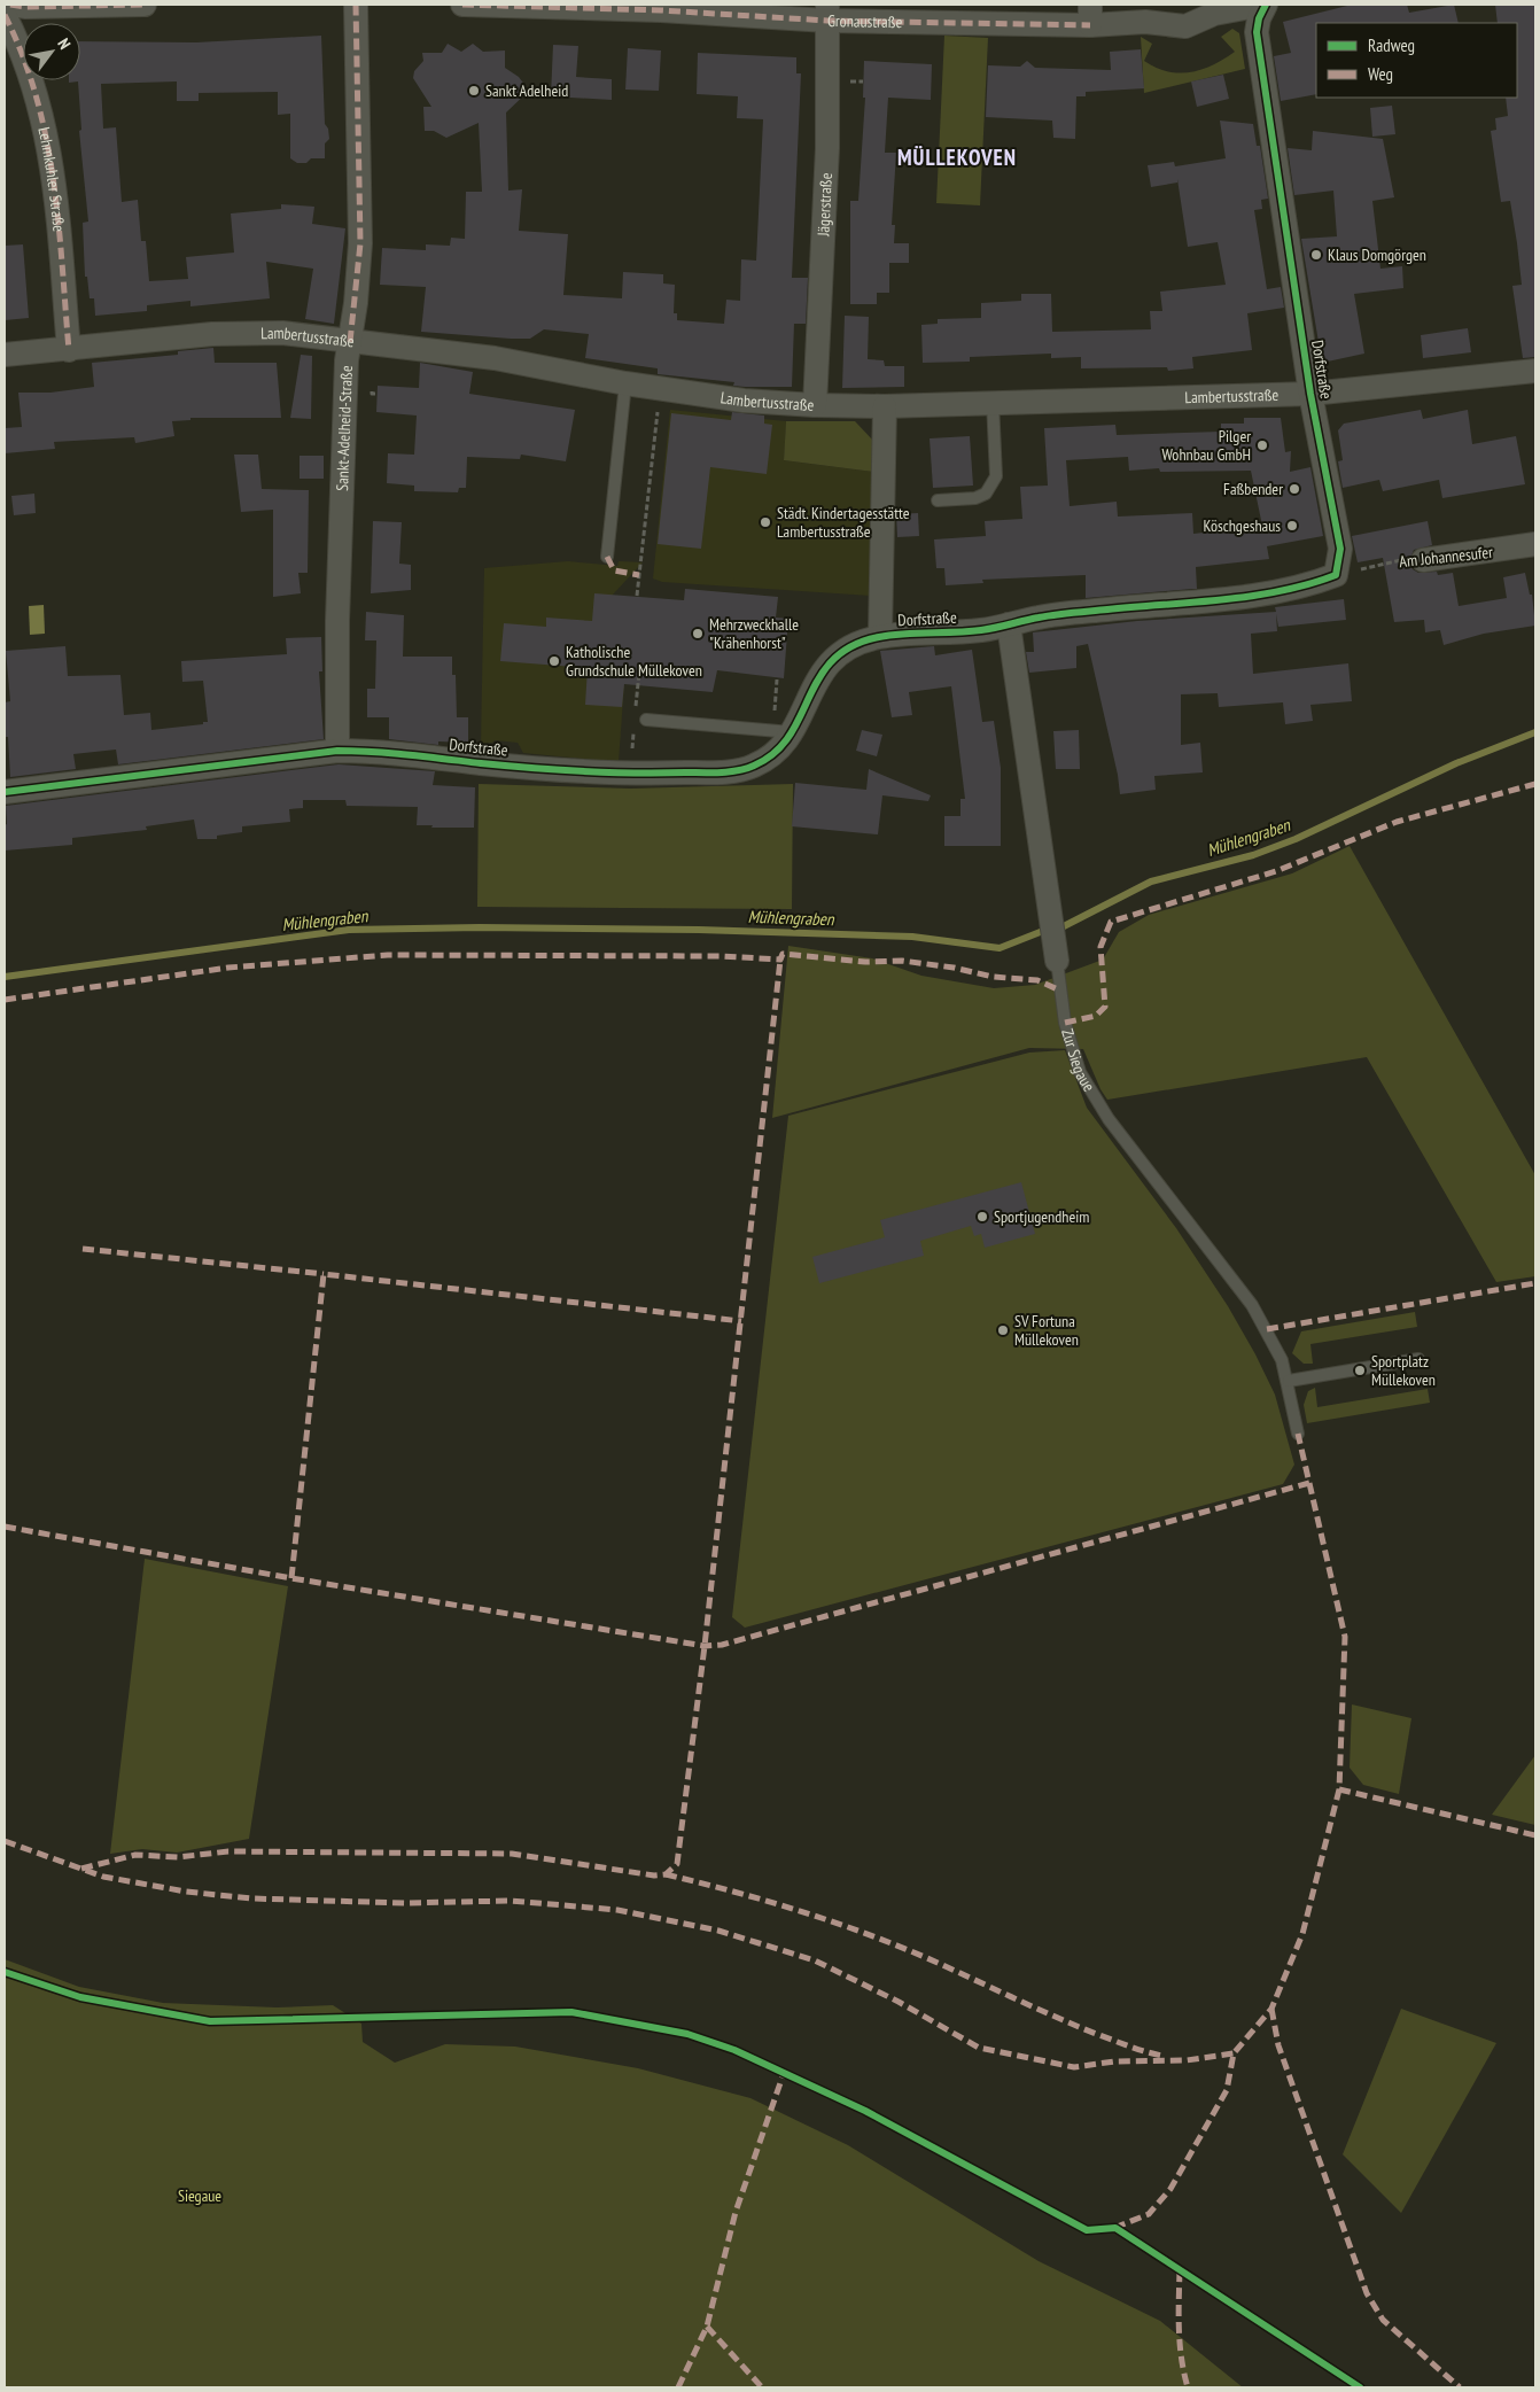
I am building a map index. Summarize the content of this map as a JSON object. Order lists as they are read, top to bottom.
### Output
{
  "streets": {
    "street": [
      "Gronaustraße",
      "Lehmkuhler Straße",
      "Jägerstraße",
      "Lambertusstraße",
      "Dorfstraße",
      "Sankt-Adelheid-Straße",
      "Am Johannesufer",
      "Zur Siegaue"
    ]
  },
  "crossings": [
    ["Gronaustraße", "Jägerstraße"],
    ["Gronaustraße", "Dorfstraße"],
    ["Lehmkuhler Straße", "Lambertusstraße"],
    ["Jägerstraße", "Lambertusstraße"],
    ["Lambertusstraße", "Dorfstraße"],
    ["Lambertusstraße", "Sankt-Adelheid-Straße"],
    ["Dorfstraße", "Sankt-Adelheid-Straße"],
    ["Dorfstraße", "Zur Siegaue"]
  ],
  "districts": ["MÜLLEKOVEN"],
  "water": ["Mühlengraben"],
  "parks": ["Siegaue"],
  "places": [
    "Sankt Adelheid",
    "Klaus Domgörgen",
    "Pilger Wohnbau GmbH",
    "Faßbender",
    "Städt. Kindertagesstätte Lambertusstraße",
    "Köschgeshaus",
    "Mehrzweckhalle \"Krähenhorst\"",
    "Katholische Grundschule Müllekoven",
    "Sportjugendheim",
    "SV Fortuna Müllekoven",
    "Sportplatz Müllekoven"
  ],
  "legend": ["Radweg", "Weg"],
  "north": "top right"
}
